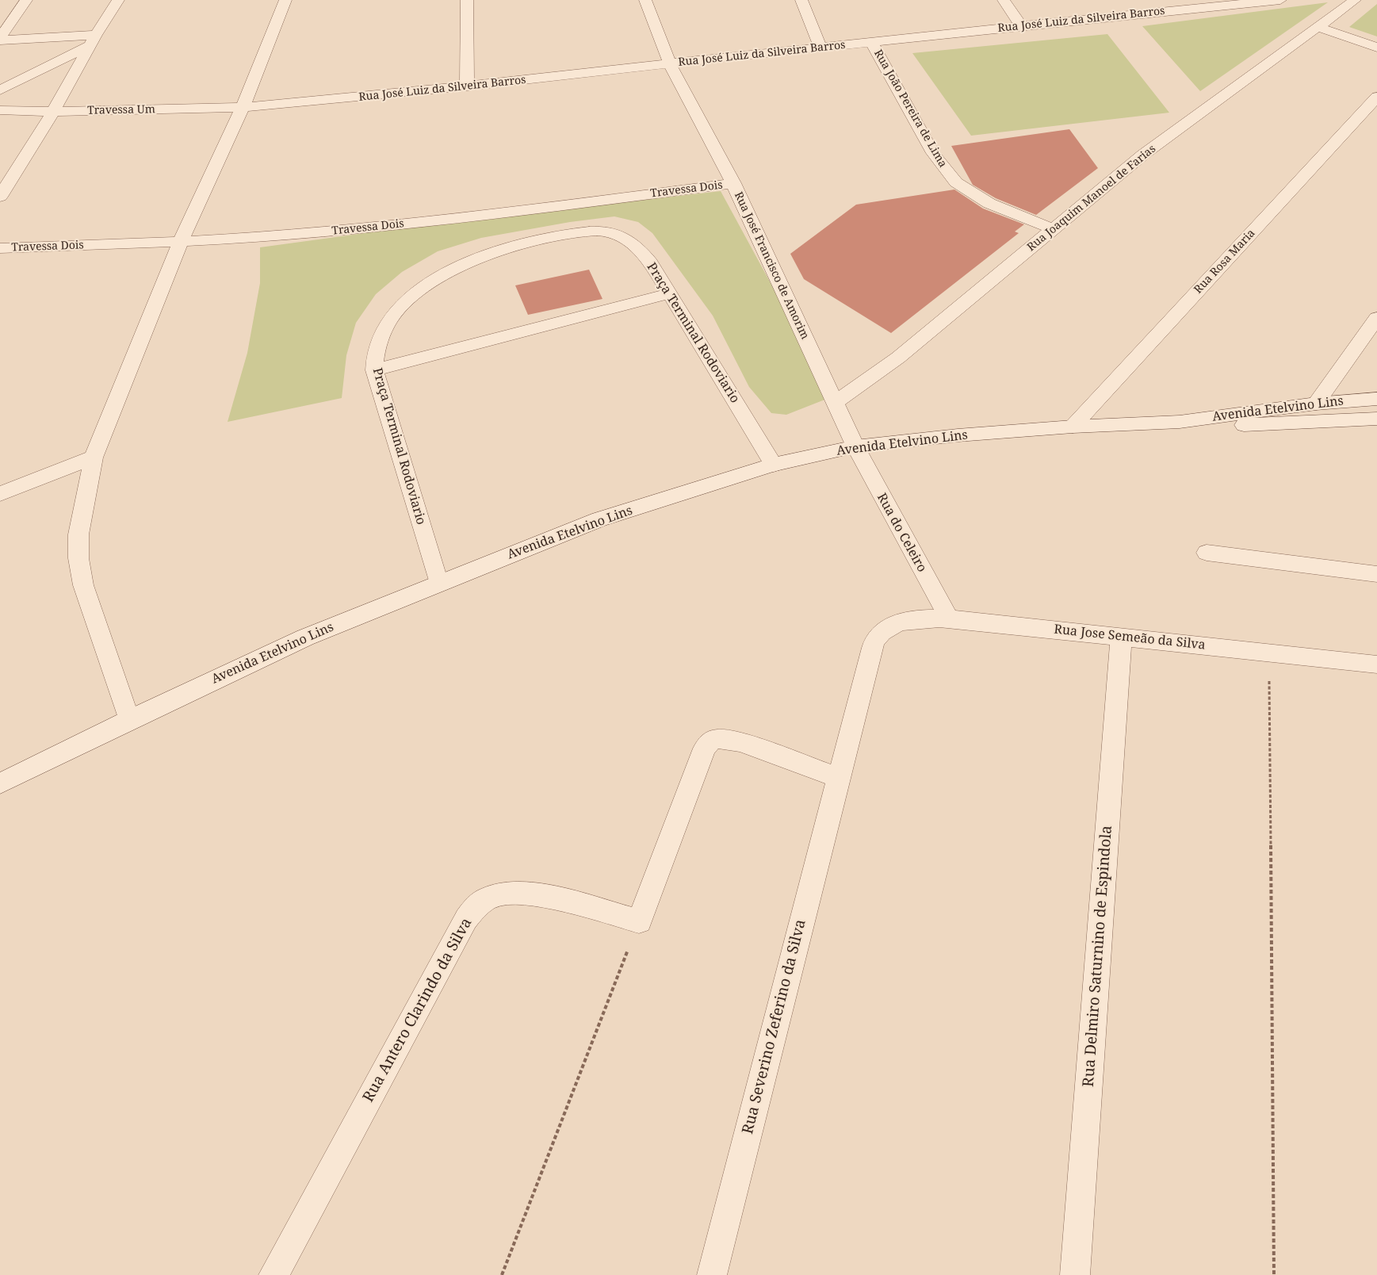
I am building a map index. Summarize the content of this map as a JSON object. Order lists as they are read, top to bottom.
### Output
{
  "streets": {
    "street": [
      "Rua José Luiz da Silveira Barros",
      "Rua João Pereira de Lima",
      "Travessa Um",
      "Travessa Dois",
      "Rua Joaquim Manoel de Farias",
      "Rua Rosa Maria",
      "Rua José Francisco de Amorim",
      "Praça Terminal Rodoviario",
      "Avenida Etelvino Lins",
      "Rua do Celeiro",
      "Rua Jose Semeão da Silva",
      "Rua Delmiro Saturnino de Espindola",
      "Rua Antero Clarindo da Silva",
      "Rua Severino Zeferino da Silva"
    ]
  },
  "crossings": [
    ["Rua José Luiz da Silveira Barros", "Rua João Pereira de Lima"],
    ["Rua José Luiz da Silveira Barros", "Travessa Um"],
    ["Rua José Luiz da Silveira Barros", "Rua José Francisco de Amorim"],
    ["Rua João Pereira de Lima", "Rua Joaquim Manoel de Farias"],
    ["Travessa Dois", "Rua José Francisco de Amorim"],
    ["Rua Joaquim Manoel de Farias", "Rua José Francisco de Amorim"],
    ["Rua Rosa Maria", "Avenida Etelvino Lins"],
    ["Rua José Francisco de Amorim", "Avenida Etelvino Lins"],
    ["Rua José Francisco de Amorim", "Rua do Celeiro"],
    ["Praça Terminal Rodoviario", "Avenida Etelvino Lins"],
    ["Avenida Etelvino Lins", "Rua do Celeiro"],
    ["Rua do Celeiro", "Rua Jose Semeão da Silva"],
    ["Rua Jose Semeão da Silva", "Rua Delmiro Saturnino de Espindola"],
    ["Rua Jose Semeão da Silva", "Rua Severino Zeferino da Silva"]
  ]
}
